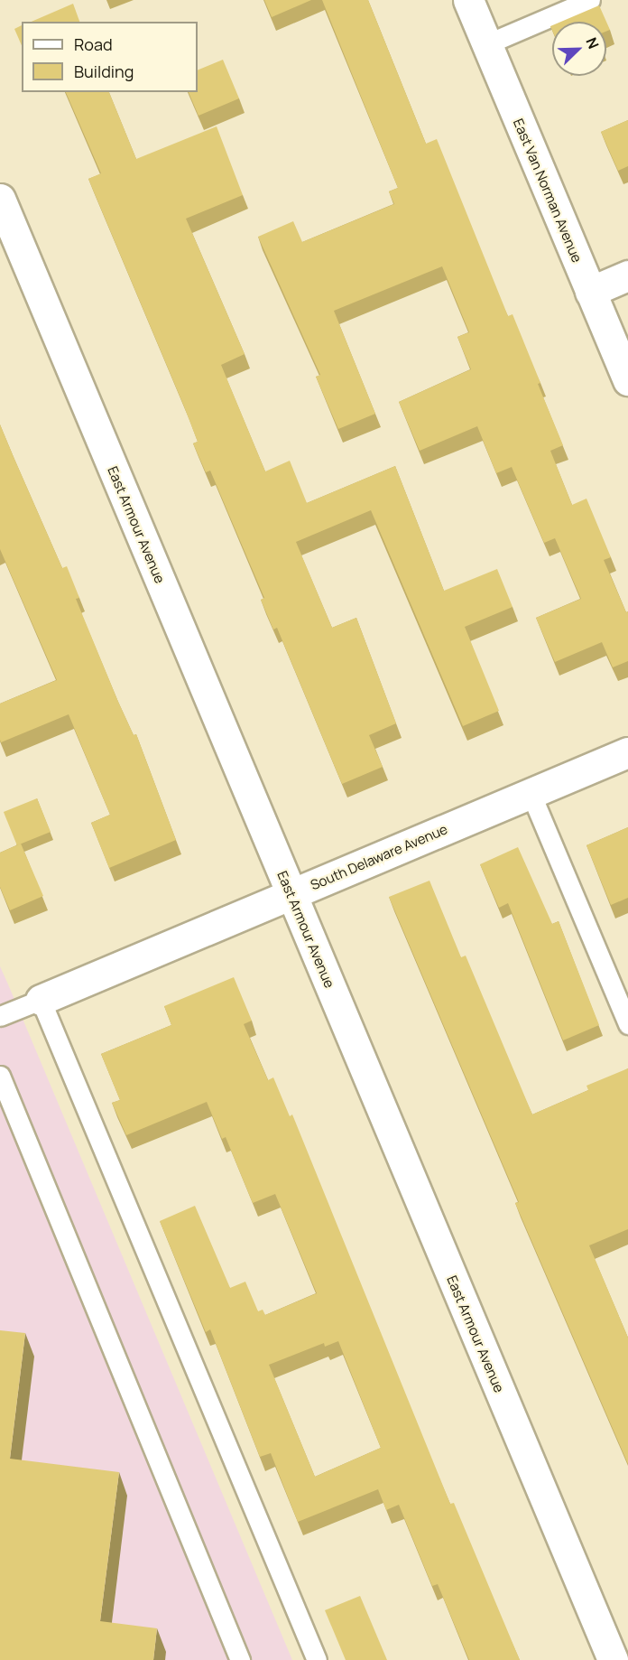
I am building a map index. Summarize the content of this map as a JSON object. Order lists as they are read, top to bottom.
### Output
{
  "streets": {
    "street": ["East Van Norman Avenue", "East Armour Avenue", "South Delaware Avenue"]
  },
  "crossings": [
    ["East Armour Avenue", "South Delaware Avenue"]
  ],
  "legend": ["Road", "Building"],
  "north": "top right"
}
